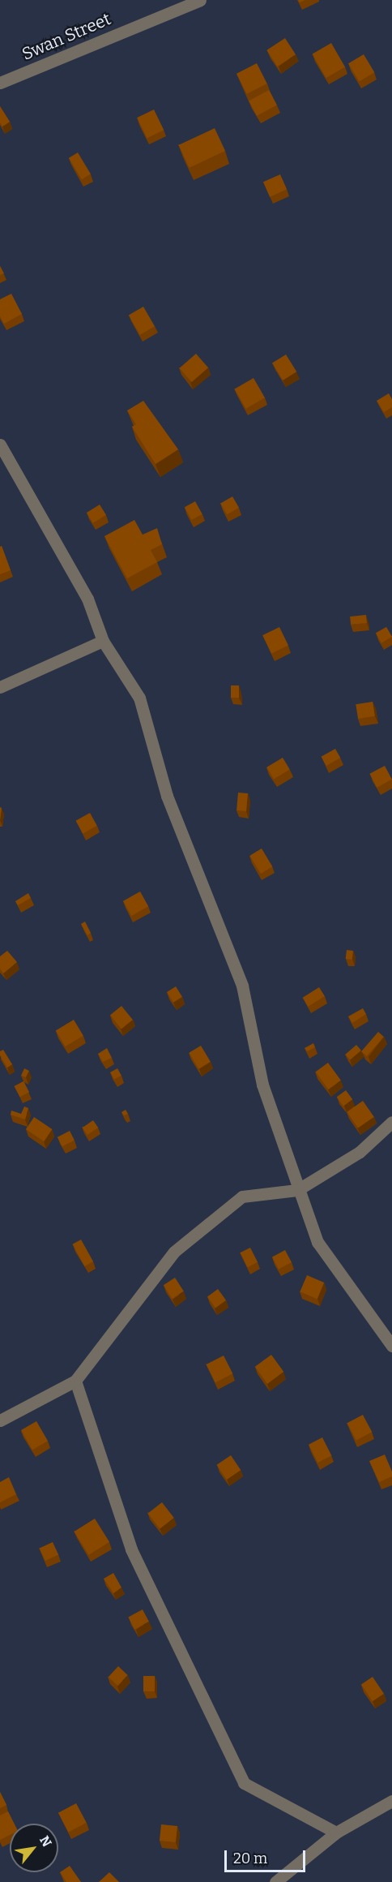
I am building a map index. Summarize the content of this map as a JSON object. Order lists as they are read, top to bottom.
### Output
{
  "streets": {
    "street": ["Swan Street"]
  },
  "scale_bar": "20 m",
  "north": "top right"
}
